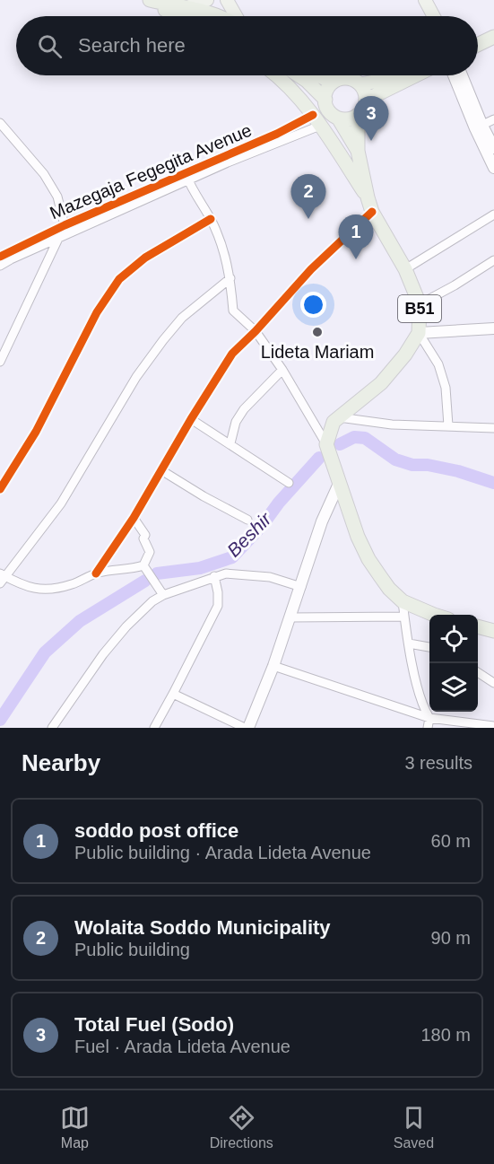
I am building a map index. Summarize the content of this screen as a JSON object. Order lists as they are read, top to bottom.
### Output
{
  "streets": {
    "highway": ["B51"],
    "street": ["Mazegaja Fegegita Avenue"]
  },
  "water": ["Beshir"],
  "places": ["Lideta Mariam"],
  "page": {
    "search": "Search here",
    "pins": ["3", "2", "1"],
    "heading": ["Nearby", "3 results"],
    "list": [
      {
        "mark": "1",
        "name": "soddo post office",
        "note": "Public building · Arada Lideta Avenue",
        "value": "60 m"
      },
      {
        "mark": "2",
        "name": "Wolaita Soddo Municipality",
        "note": "Public building",
        "value": "90 m"
      },
      {
        "mark": "3",
        "name": "Total Fuel (Sodo)",
        "note": "Fuel · Arada Lideta Avenue",
        "value": "180 m"
      }
    ],
    "nav": ["Map", "Directions", "Saved"]
  }
}
